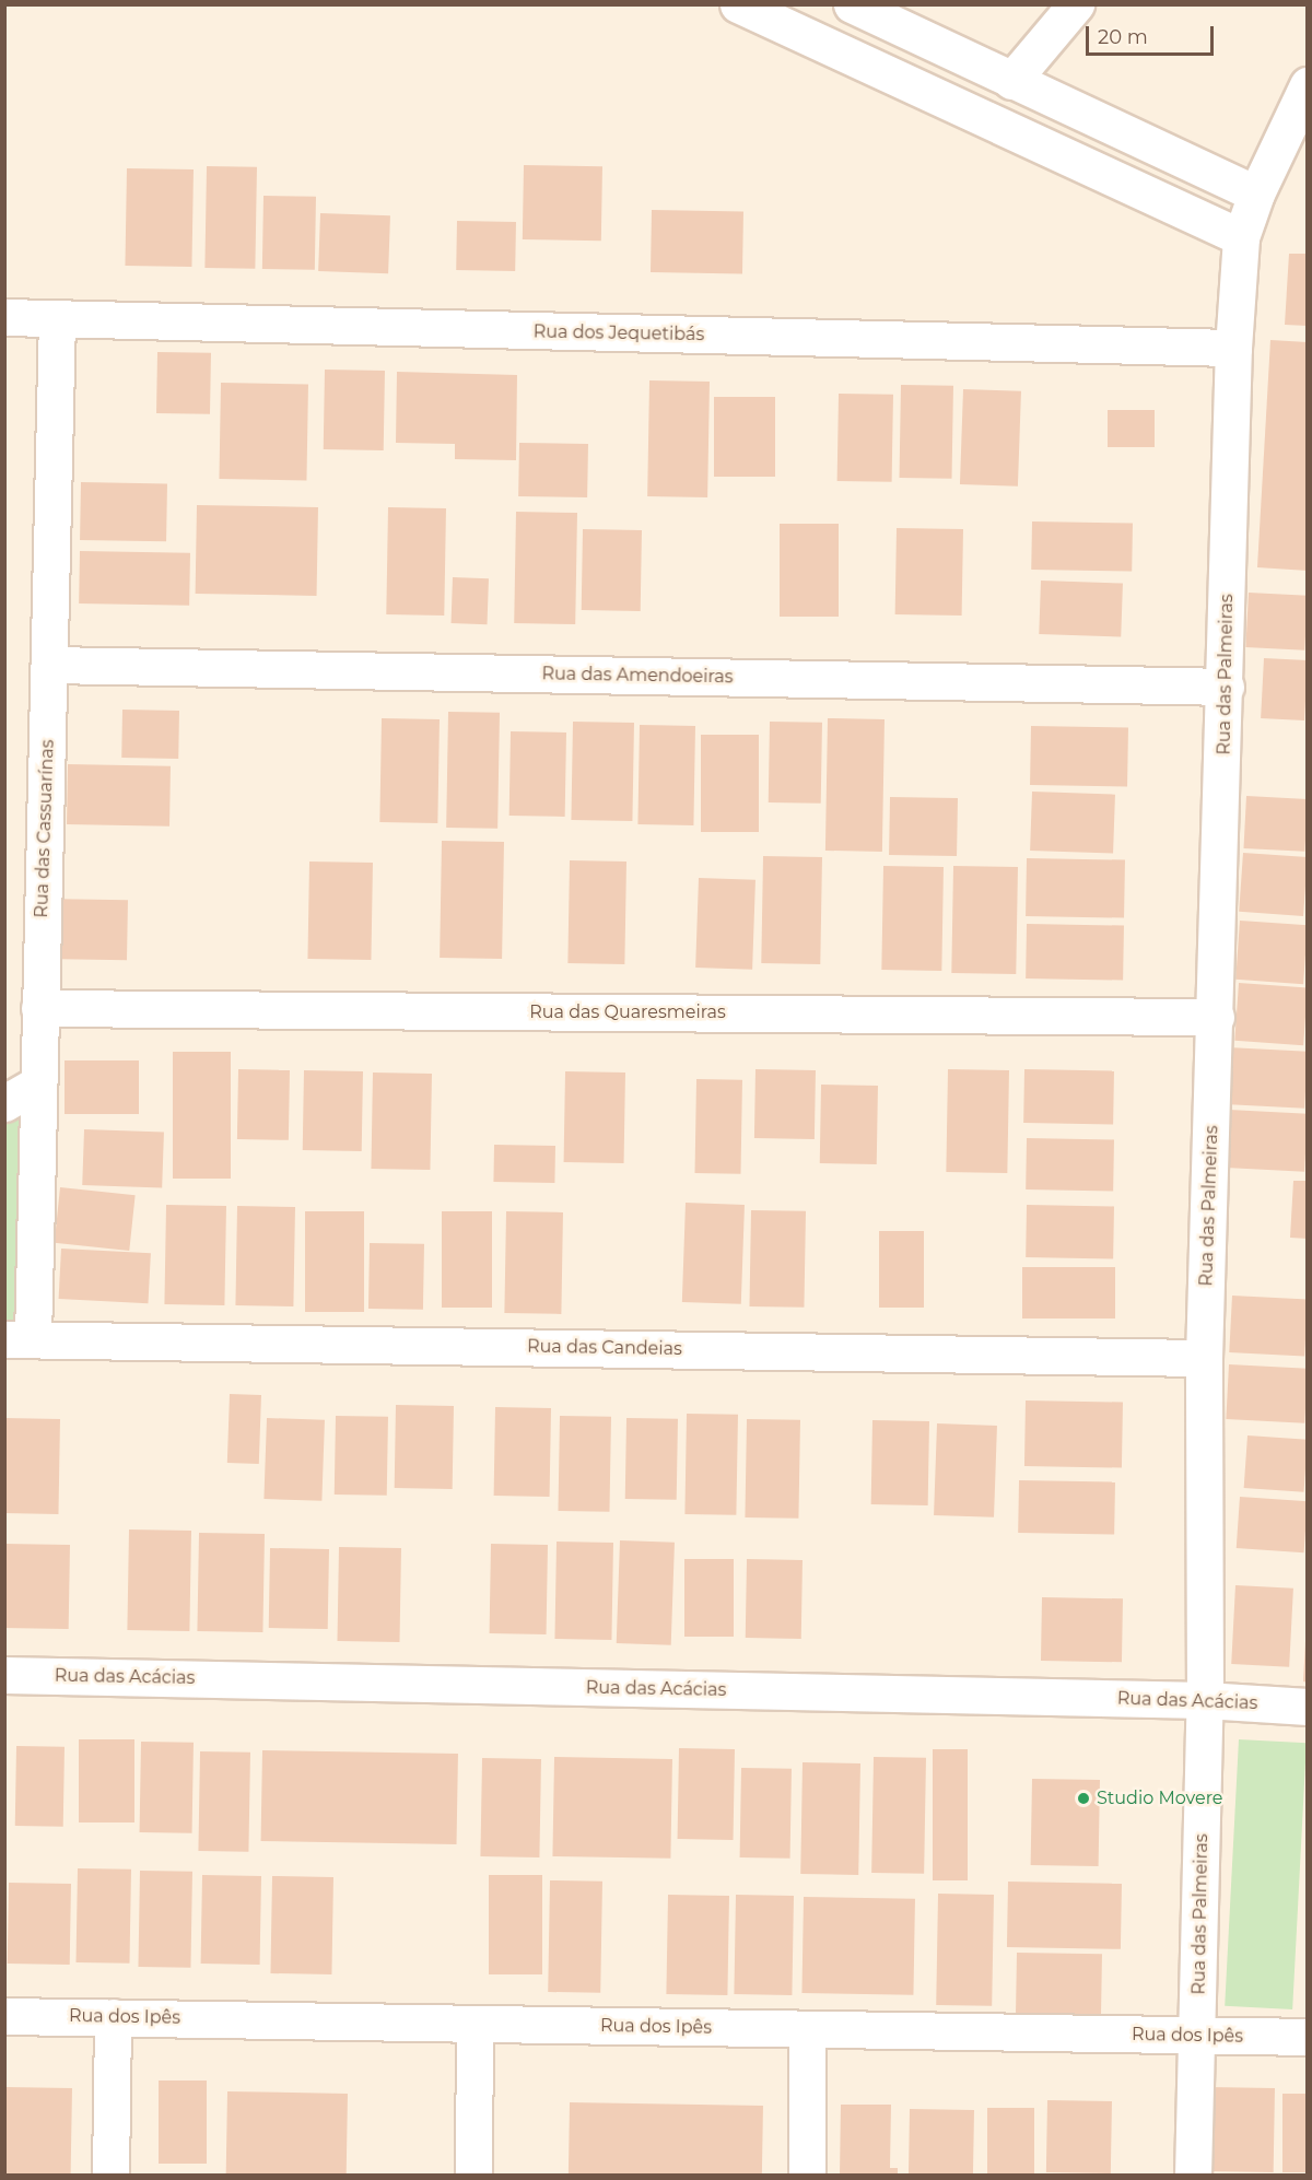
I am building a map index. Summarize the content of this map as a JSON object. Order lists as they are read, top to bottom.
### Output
{
  "streets": {
    "street": [
      "Rua dos Jequetibás",
      "Rua das Palmeiras",
      "Rua das Amendoeiras",
      "Rua das Cassuarínas",
      "Rua das Quaresmeiras",
      "Rua das Candeias",
      "Rua das Acácias",
      "Rua dos Ipês"
    ]
  },
  "crossings": [
    ["Rua dos Jequetibás", "Rua das Palmeiras"],
    ["Rua dos Jequetibás", "Rua das Cassuarínas"],
    ["Rua das Palmeiras", "Rua das Amendoeiras"],
    ["Rua das Palmeiras", "Rua das Quaresmeiras"],
    ["Rua das Palmeiras", "Rua das Candeias"],
    ["Rua das Palmeiras", "Rua das Acácias"],
    ["Rua das Palmeiras", "Rua dos Ipês"],
    ["Rua das Amendoeiras", "Rua das Cassuarínas"],
    ["Rua das Cassuarínas", "Rua das Quaresmeiras"],
    ["Rua das Cassuarínas", "Rua das Candeias"]
  ],
  "places": ["Studio Movere"],
  "scale_bar": "20 m"
}
